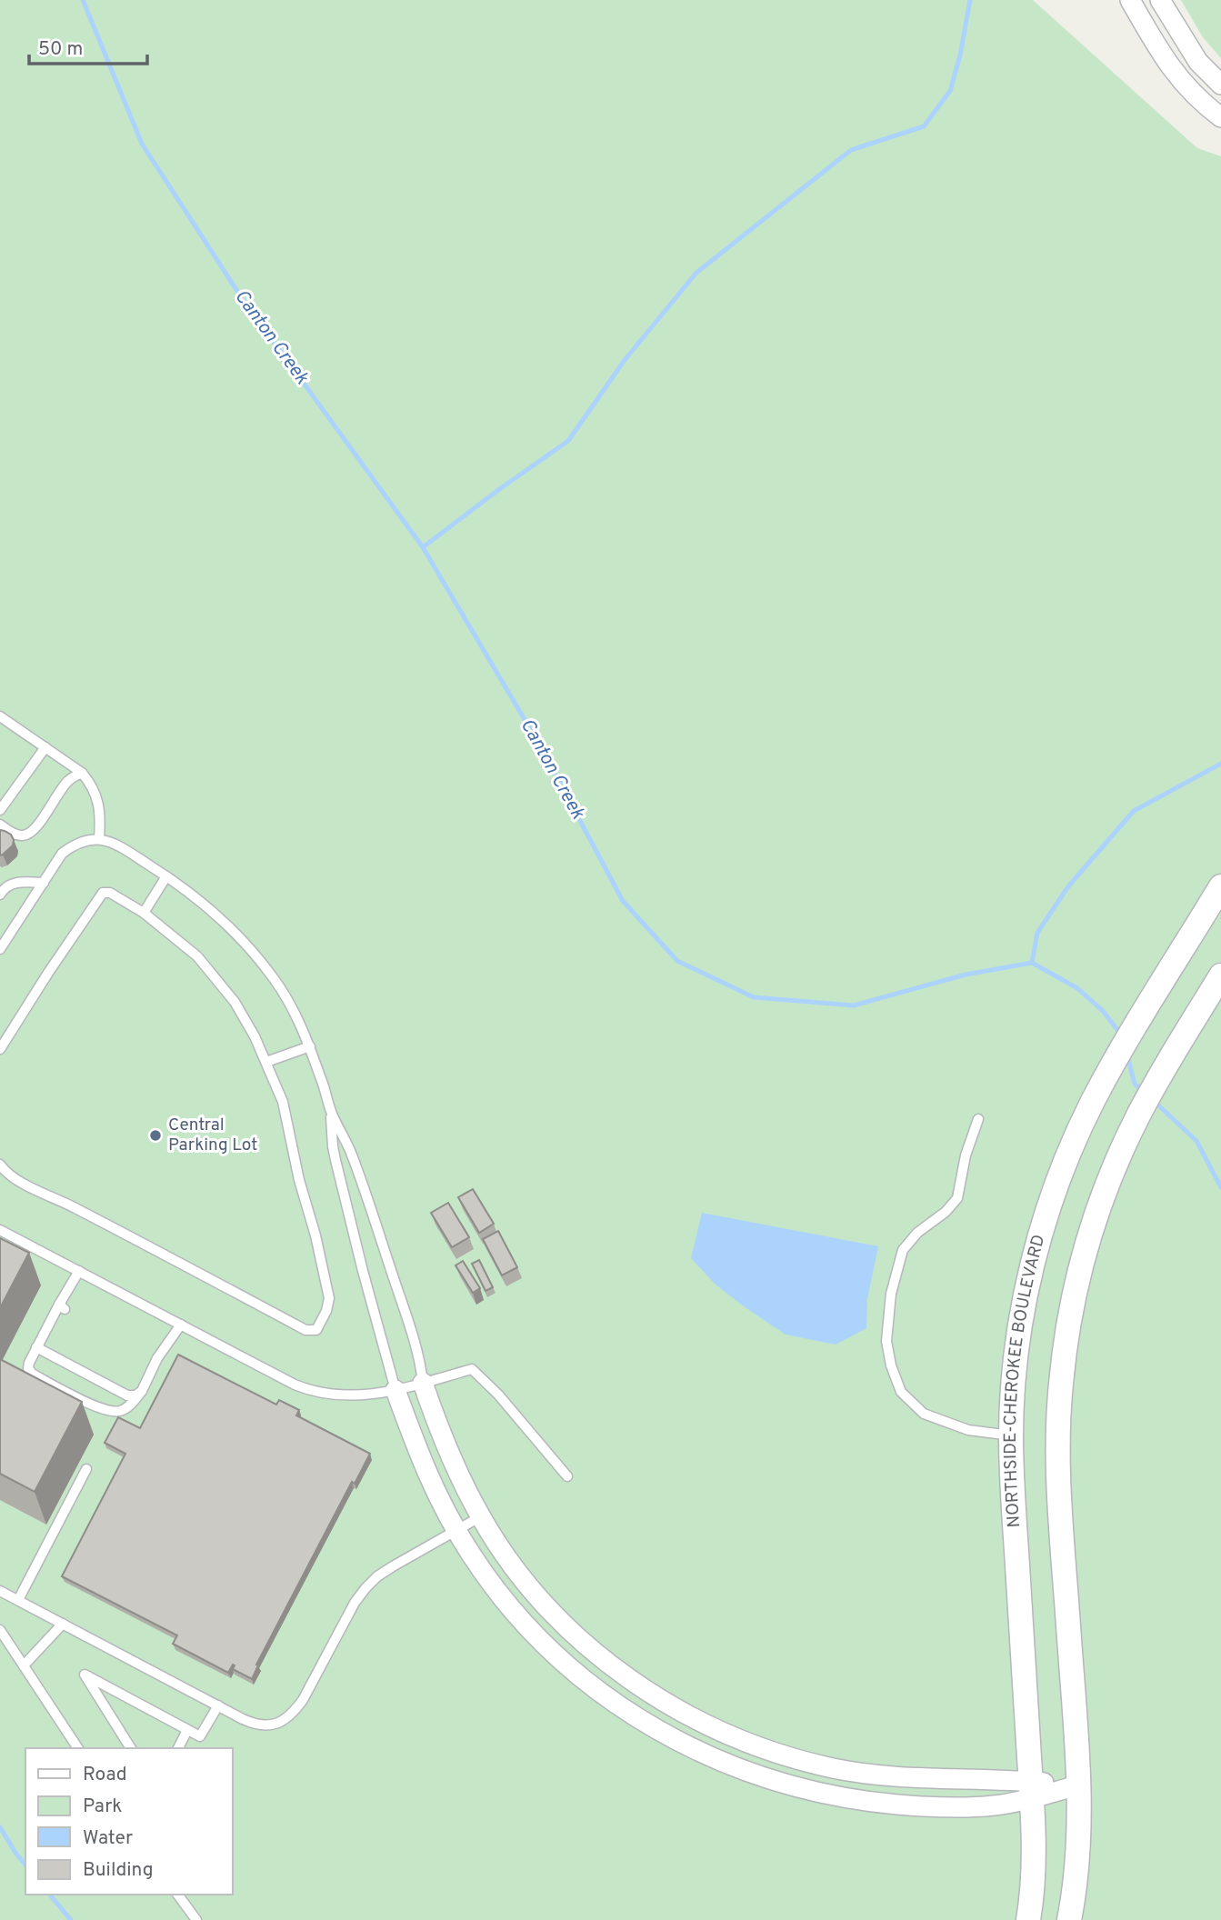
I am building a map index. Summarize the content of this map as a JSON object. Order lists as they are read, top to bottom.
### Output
{
  "streets": {
    "street": ["NORTHSIDE-CHEROKEE BOULEVARD"]
  },
  "water": ["Canton Creek"],
  "places": ["Central Parking Lot"],
  "legend": [
    "Road",
    "Park",
    "Water",
    "Building"
  ],
  "scale_bar": "50 m"
}
